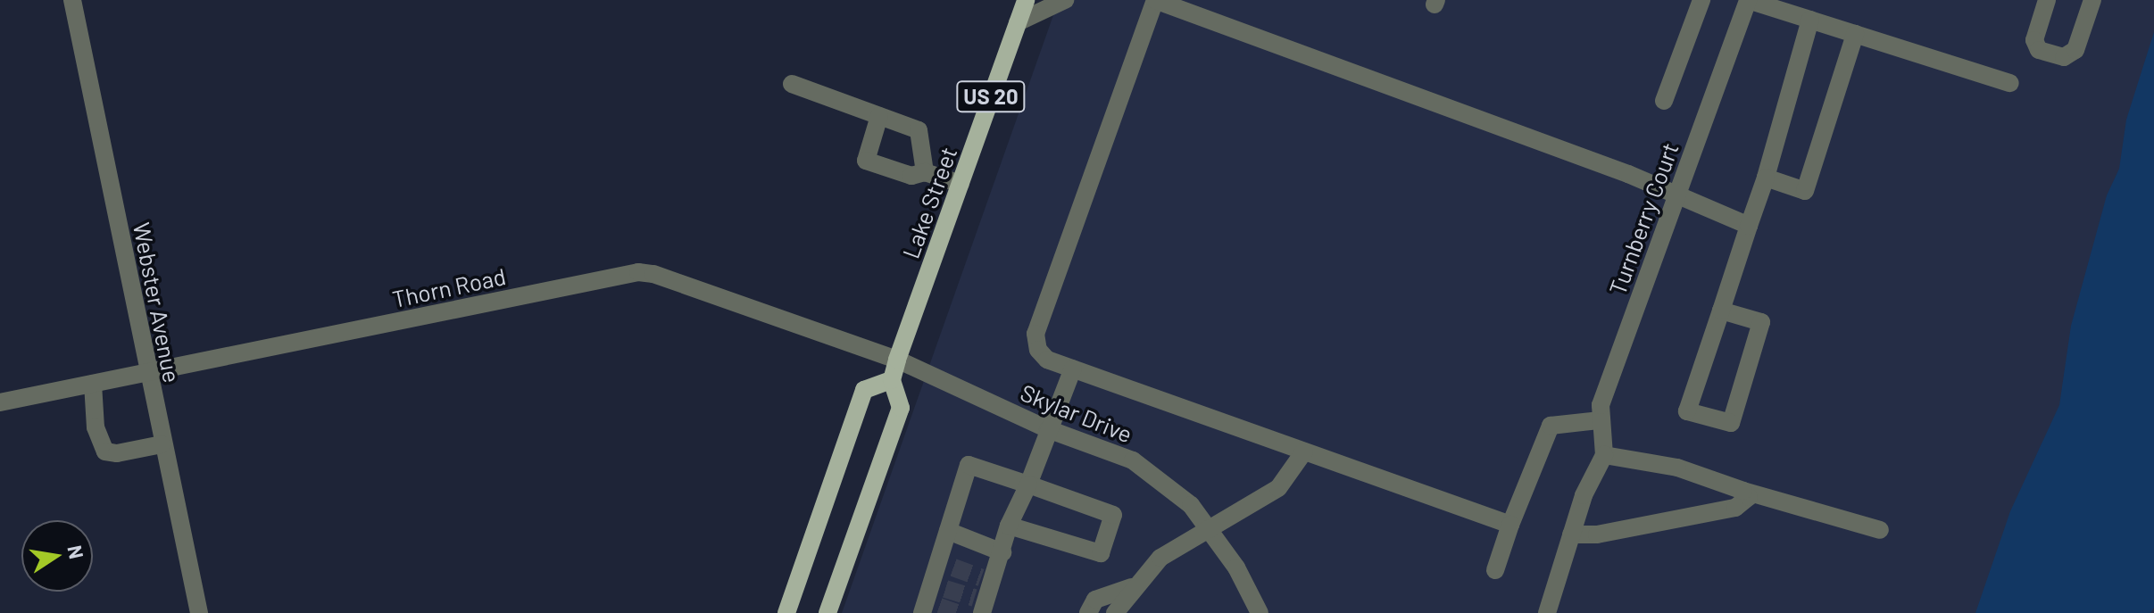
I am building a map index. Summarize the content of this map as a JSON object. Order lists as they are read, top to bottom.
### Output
{
  "streets": {
    "main road": ["US 20", "Lake Street"],
    "street": [
      "Turnberry Court",
      "Thorn Road",
      "Webster Avenue",
      "Skylar Drive"
    ]
  },
  "crossings": [
    ["Lake Street", "Thorn Road"],
    ["Lake Street", "Skylar Drive"],
    ["Thorn Road", "Webster Avenue"],
    ["Thorn Road", "Skylar Drive"]
  ],
  "north": "right"
}
